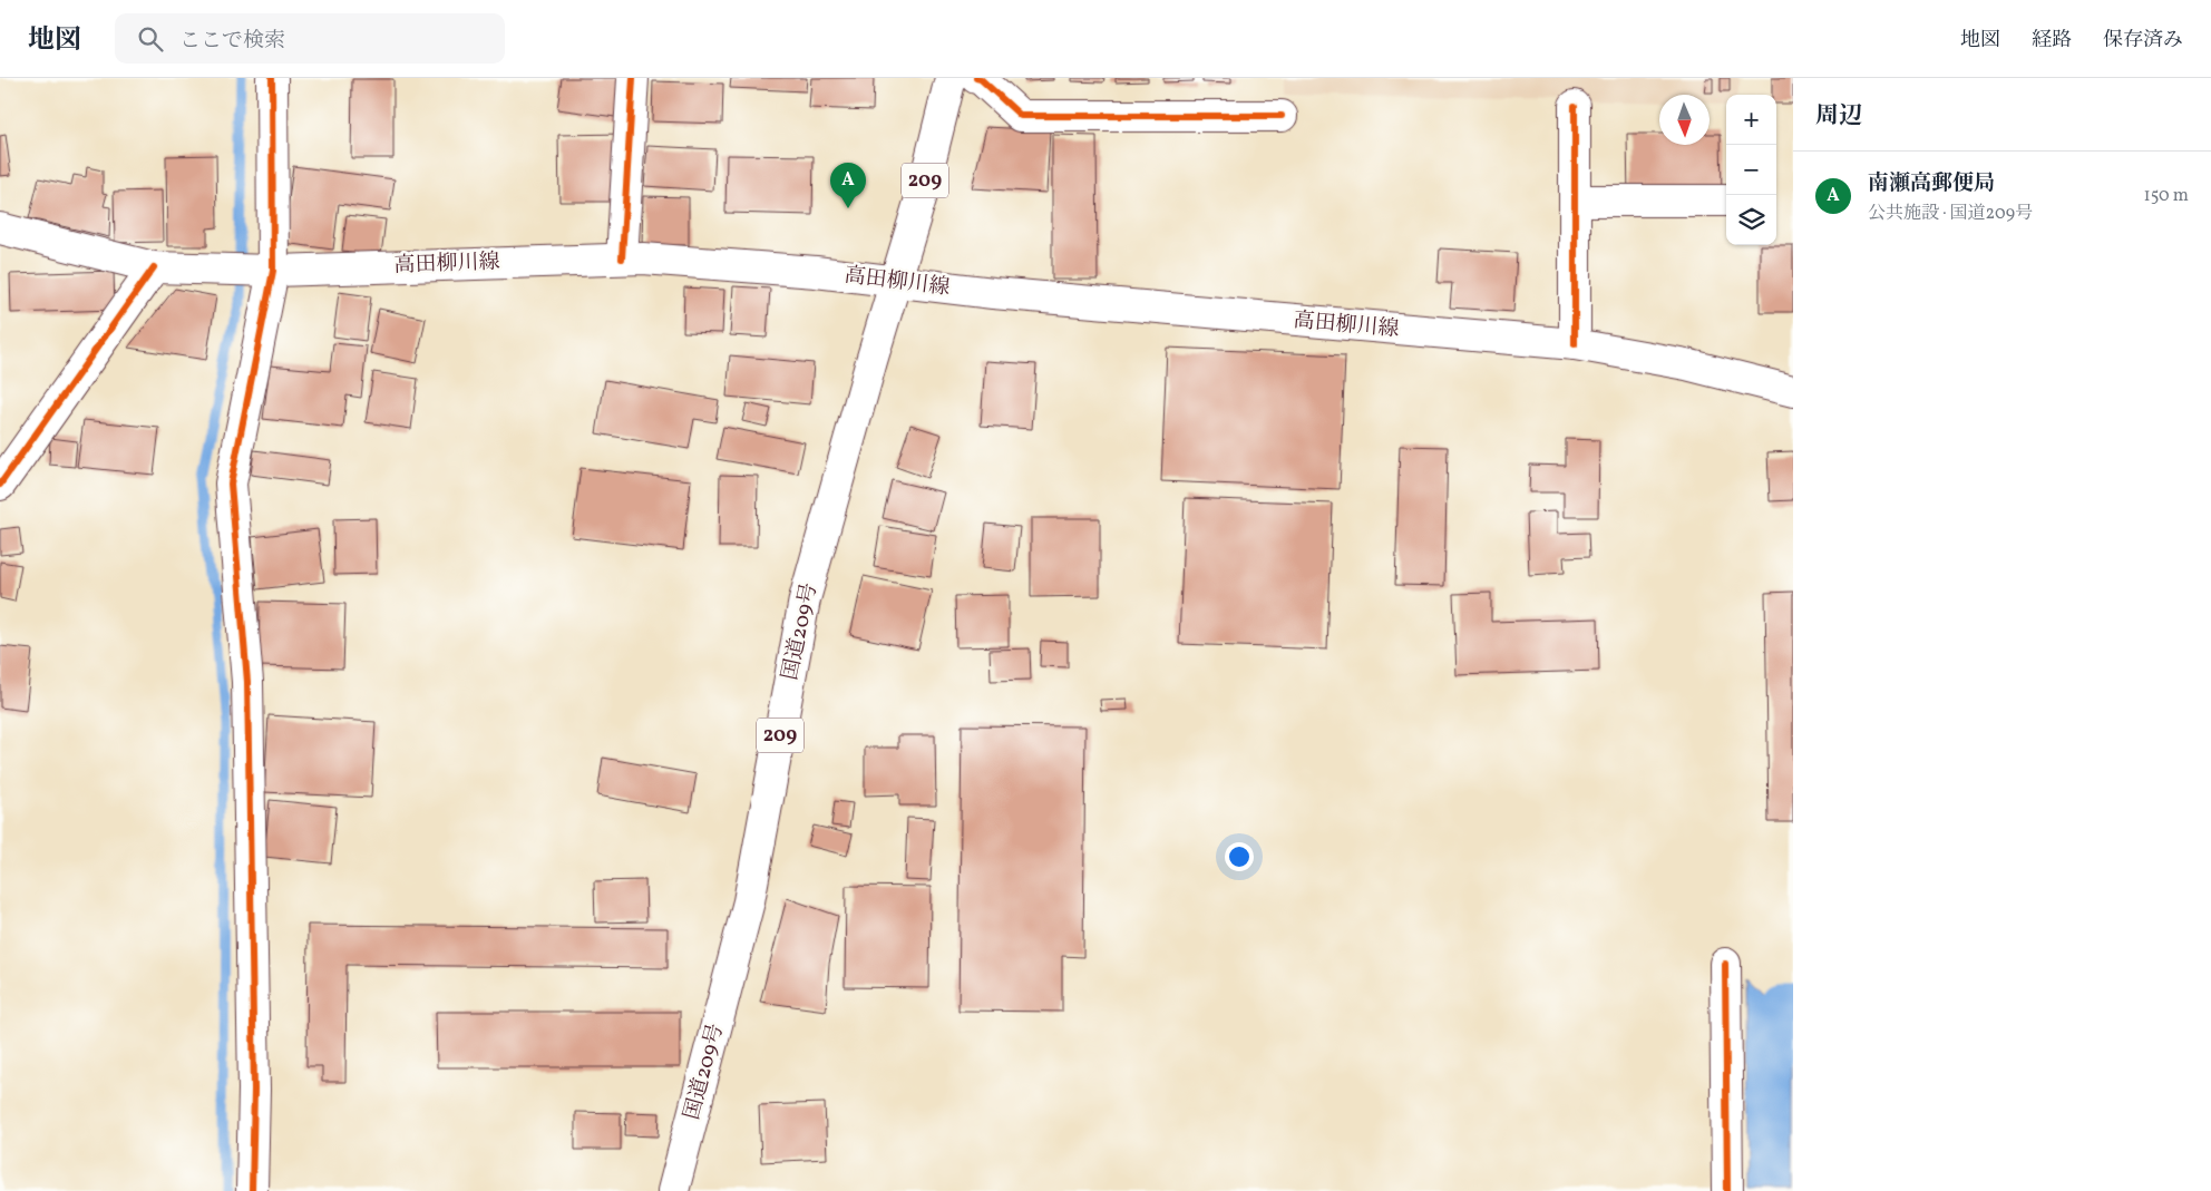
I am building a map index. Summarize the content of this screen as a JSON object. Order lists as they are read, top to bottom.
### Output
{
  "streets": {
    "main road": ["209", "高田柳川線", "国道209号"]
  },
  "crossings": [
    ["高田柳川線", "国道209号"]
  ],
  "north": "bottom",
  "page": {
    "header": "地図",
    "search": "ここで検索",
    "nav": ["地図", "経路", "保存済み"],
    "heading": "周辺",
    "map_buttons": ["+", "−"],
    "list": [
      {
        "mark": "A",
        "name": "南瀬高郵便局",
        "note": "公共施設 · 国道209号",
        "value": "150 m"
      }
    ],
    "pins": "A"
  }
}
